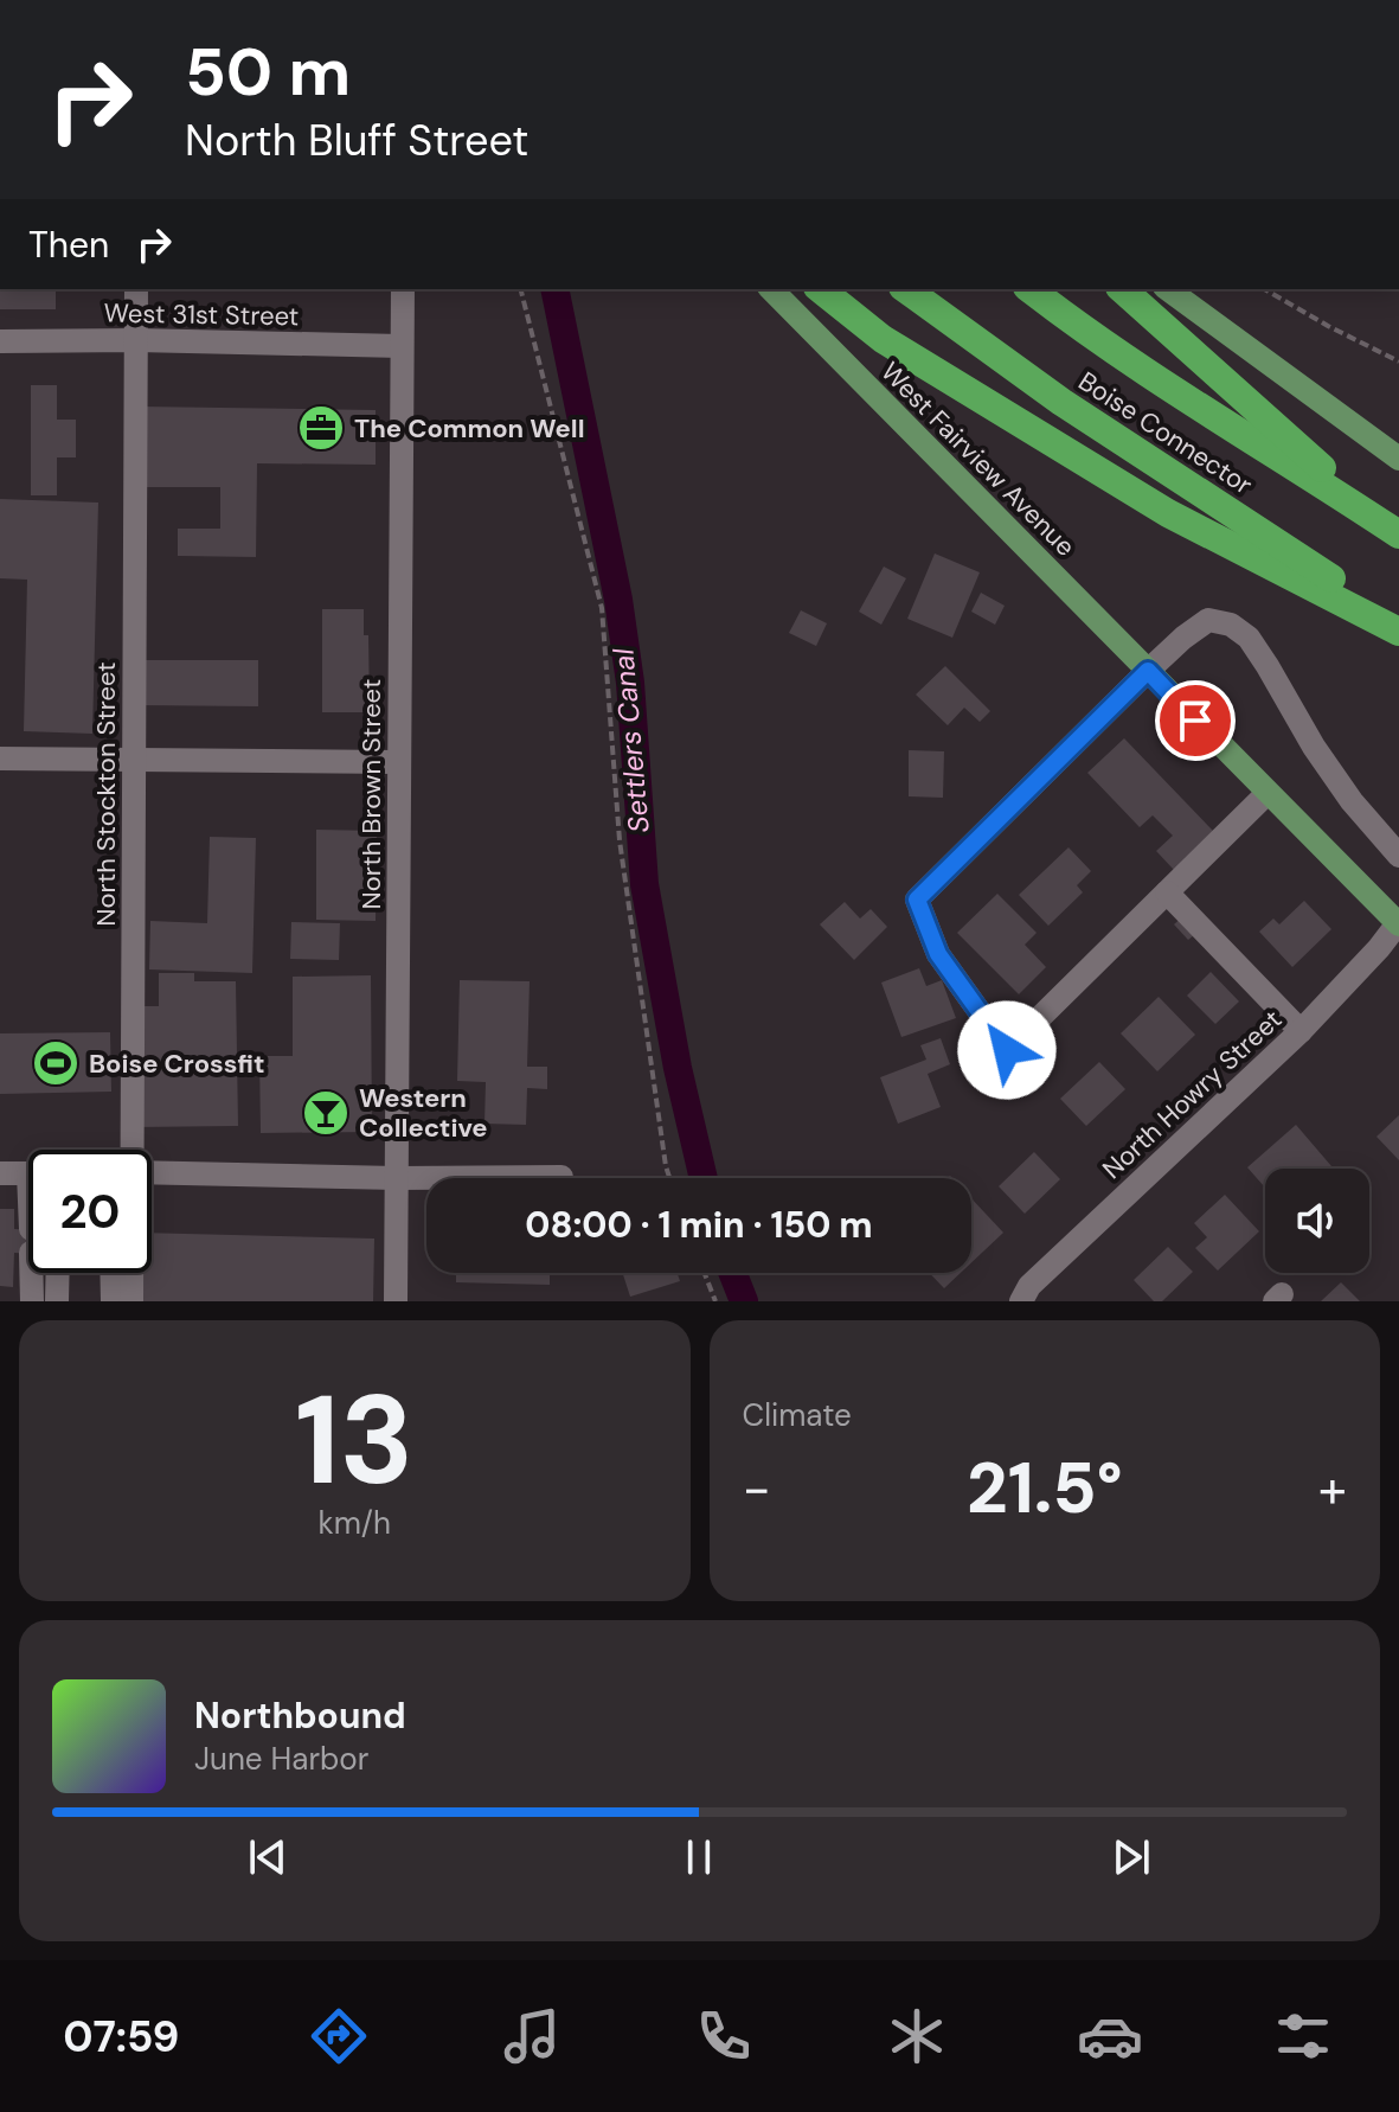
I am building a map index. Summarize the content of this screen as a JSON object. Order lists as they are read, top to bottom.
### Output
{
  "streets": {
    "highway": ["Boise Connector"],
    "main road": ["West Fairview Avenue"],
    "street": [
      "West 31st Street",
      "North Stockton Street",
      "North Brown Street",
      "North Howry Street"
    ]
  },
  "crossings": [
    ["West 31st Street", "North Stockton Street"],
    ["West 31st Street", "North Brown Street"],
    ["West Fairview Avenue", "North Howry Street"]
  ],
  "water": ["Settlers Canal"],
  "places": {
    "office": ["The Common Well"],
    "sports": ["Boise Crossfit"],
    "bar": ["Western Collective"]
  },
  "page": {
    "turn": ["50 m", "North Bluff Street"],
    "then": "Then",
    "limit": "20",
    "trip": "08:00 · 1 min · 150 m",
    "tile": [
      ["13", "km/h"],
      "Climate"
    ],
    "heat": ["−", "21.5°", "+"],
    "song": ["Northbound", "June Harbor"],
    "tabs": "07:59"
  }
}
